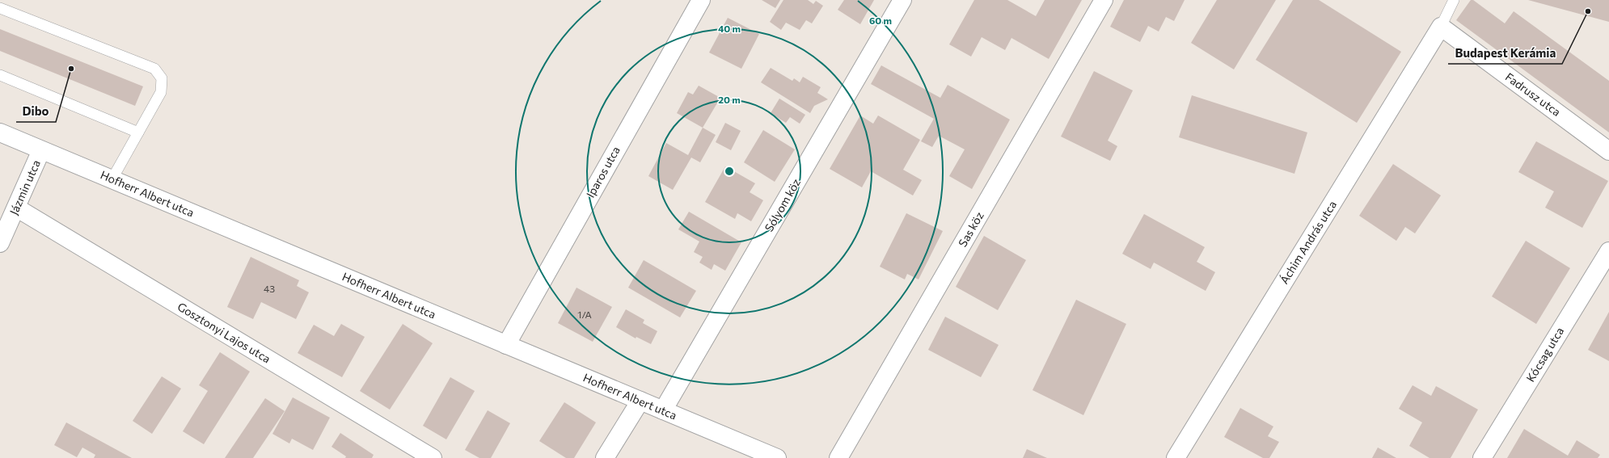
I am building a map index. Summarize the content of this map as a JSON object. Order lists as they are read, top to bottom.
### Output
{
  "streets": {
    "street": [
      "Fadrusz utca",
      "Iparos utca",
      "Jázmin utca",
      "Hofherr Albert utca",
      "Sólyom köz",
      "Sas köz",
      "Áchim András utca",
      "Gosztonyi Lajos utca",
      "Kócsag utca"
    ]
  },
  "crossings": [
    ["Fadrusz utca", "Áchim András utca"],
    ["Iparos utca", "Hofherr Albert utca"],
    ["Jázmin utca", "Hofherr Albert utca"],
    ["Jázmin utca", "Gosztonyi Lajos utca"],
    ["Hofherr Albert utca", "Sólyom köz"]
  ],
  "places": ["Budapest Kerámia", "Dibo"],
  "house_numbers": ["43", "1/A"],
  "rings": ["60 m", "40 m", "20 m"]
}
